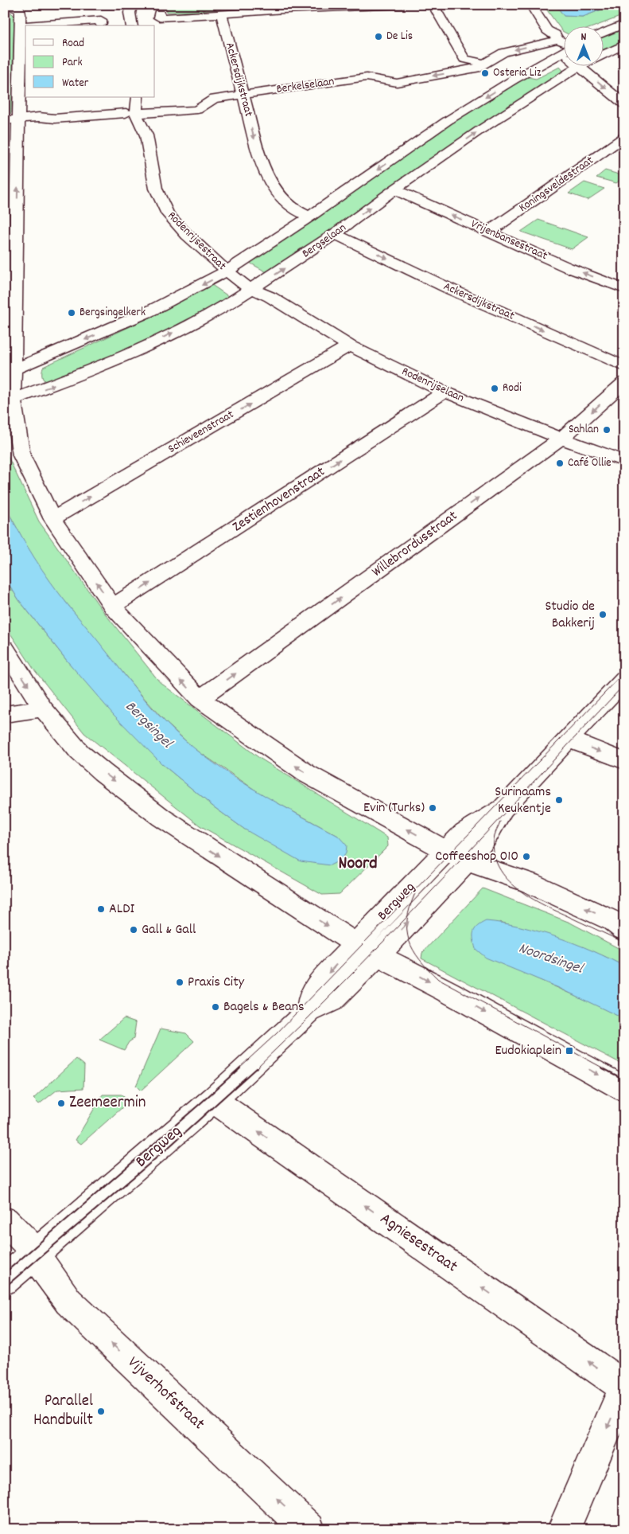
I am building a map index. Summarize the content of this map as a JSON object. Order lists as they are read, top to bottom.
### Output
{
  "streets": {
    "street": [
      "Ackersdijkstraat",
      "Berkelselaan",
      "Koningsveldestraat",
      "Vrijenbansestraat",
      "Rodenrijsestraat",
      "Bergselaan",
      "Rodenrijselaan",
      "Schieveenstraat",
      "Zestienhovenstraat",
      "Willebrordusstraat",
      "Bergweg",
      "Agniesestraat",
      "Vijverhofstraat"
    ]
  },
  "crossings": [
    ["Ackersdijkstraat", "Berkelselaan"],
    ["Ackersdijkstraat", "Bergselaan"],
    ["Berkelselaan", "Rodenrijsestraat"],
    ["Koningsveldestraat", "Vrijenbansestraat"],
    ["Vrijenbansestraat", "Bergselaan"],
    ["Rodenrijsestraat", "Bergselaan"],
    ["Rodenrijsestraat", "Rodenrijselaan"],
    ["Bergselaan", "Rodenrijselaan"],
    ["Rodenrijselaan", "Schieveenstraat"],
    ["Rodenrijselaan", "Zestienhovenstraat"],
    ["Rodenrijselaan", "Willebrordusstraat"],
    ["Bergweg", "Agniesestraat"],
    ["Bergweg", "Vijverhofstraat"]
  ],
  "one_way": [
    "Ackersdijkstraat",
    "Vrijenbansestraat",
    "Zestienhovenstraat",
    "Agniesestraat",
    "Vijverhofstraat"
  ],
  "districts": ["Noord"],
  "water": ["Bergsingel", "Noordsingel"],
  "places": {
    "other": [
      "De Lis",
      "Osteria Liz",
      "Bergsingelkerk",
      "Rodi",
      "Sahlan",
      "Café Ollie",
      "Studio de Bakkerij",
      "Surinaams Keukentje",
      "Evin (Turks)",
      "Coffeeshop 010",
      "ALDI",
      "Gall & Gall",
      "Praxis City",
      "Bagels & Beans",
      "Zeemeermin",
      "Parallel Handbuilt"
    ],
    "transit": ["Eudokiaplein"]
  },
  "legend": ["Road", "Park", "Water"],
  "north": "top"
}
